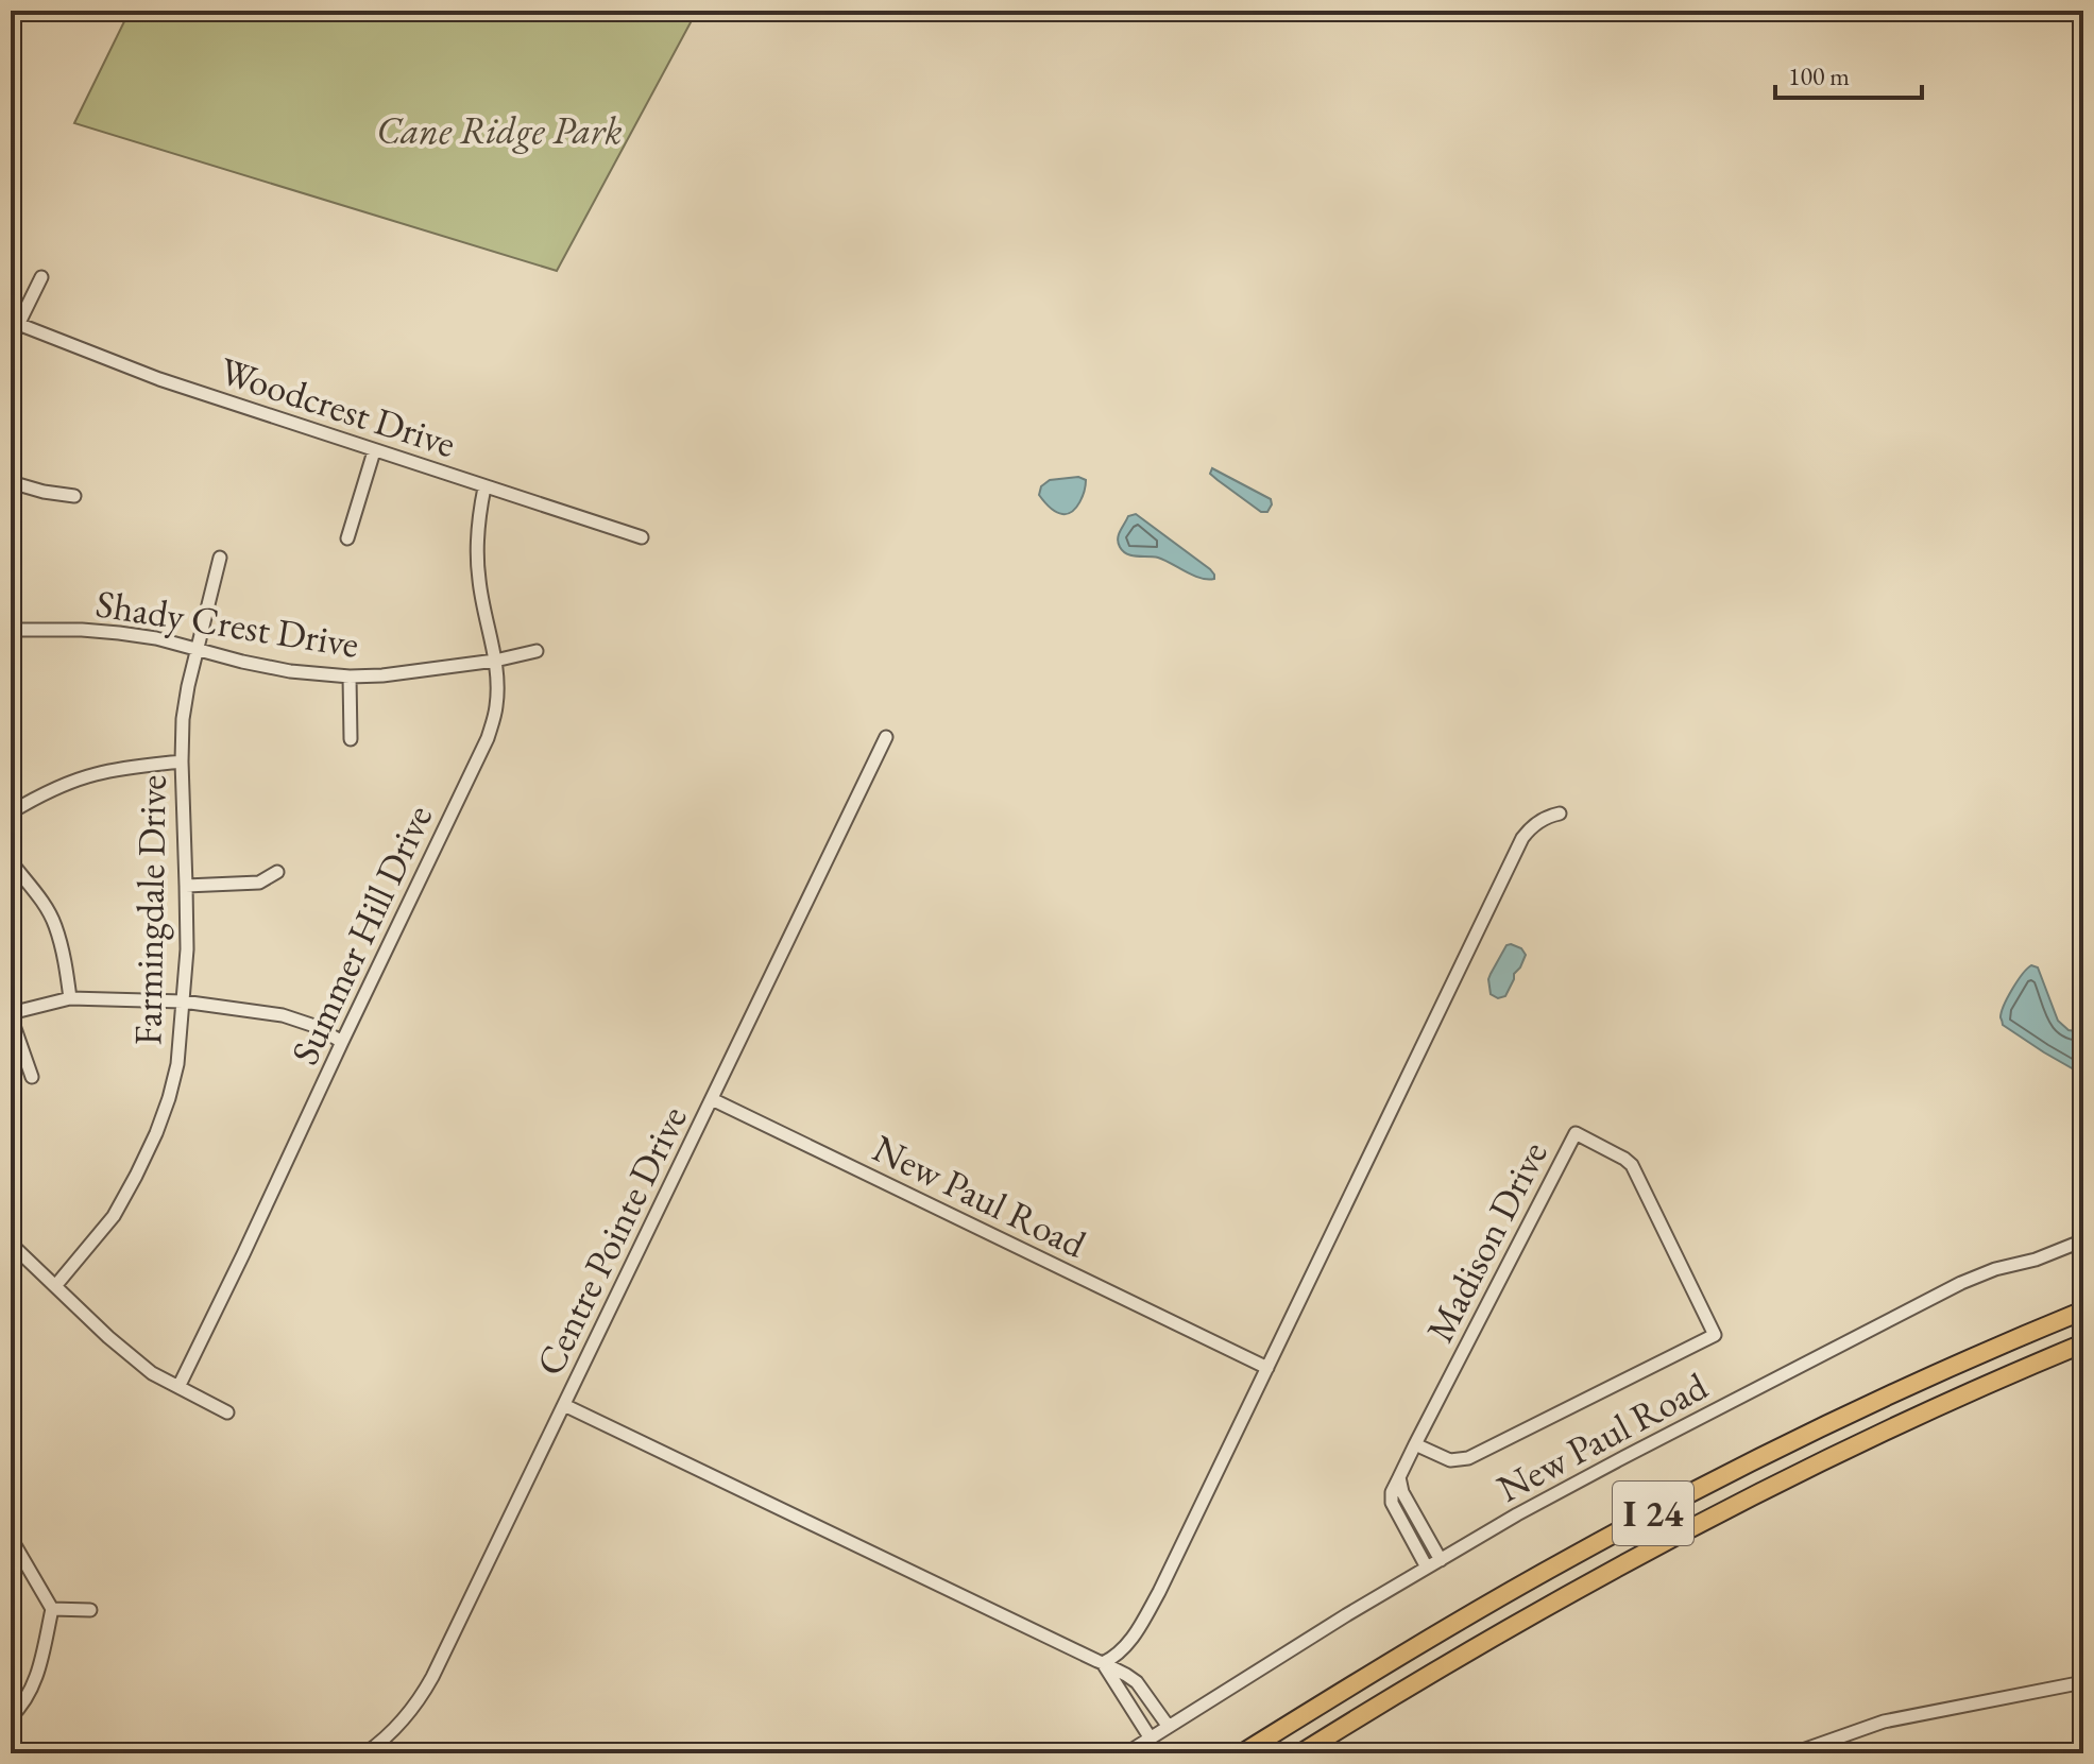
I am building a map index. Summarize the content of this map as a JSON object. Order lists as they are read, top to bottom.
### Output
{
  "streets": {
    "highway": ["I 24"],
    "street": [
      "Woodcrest Drive",
      "Shady Crest Drive",
      "Farmingdale Drive",
      "Summer Hill Drive",
      "New Paul Road",
      "Centre Pointe Drive",
      "Madison Drive"
    ]
  },
  "crossings": [
    ["Woodcrest Drive", "Summer Hill Drive"],
    ["Shady Crest Drive", "Farmingdale Drive"],
    ["Shady Crest Drive", "Summer Hill Drive"],
    ["New Paul Road", "Centre Pointe Drive"],
    ["New Paul Road", "Madison Drive"]
  ],
  "parks": ["Cane Ridge Park"],
  "scale_bar": "100 m"
}
